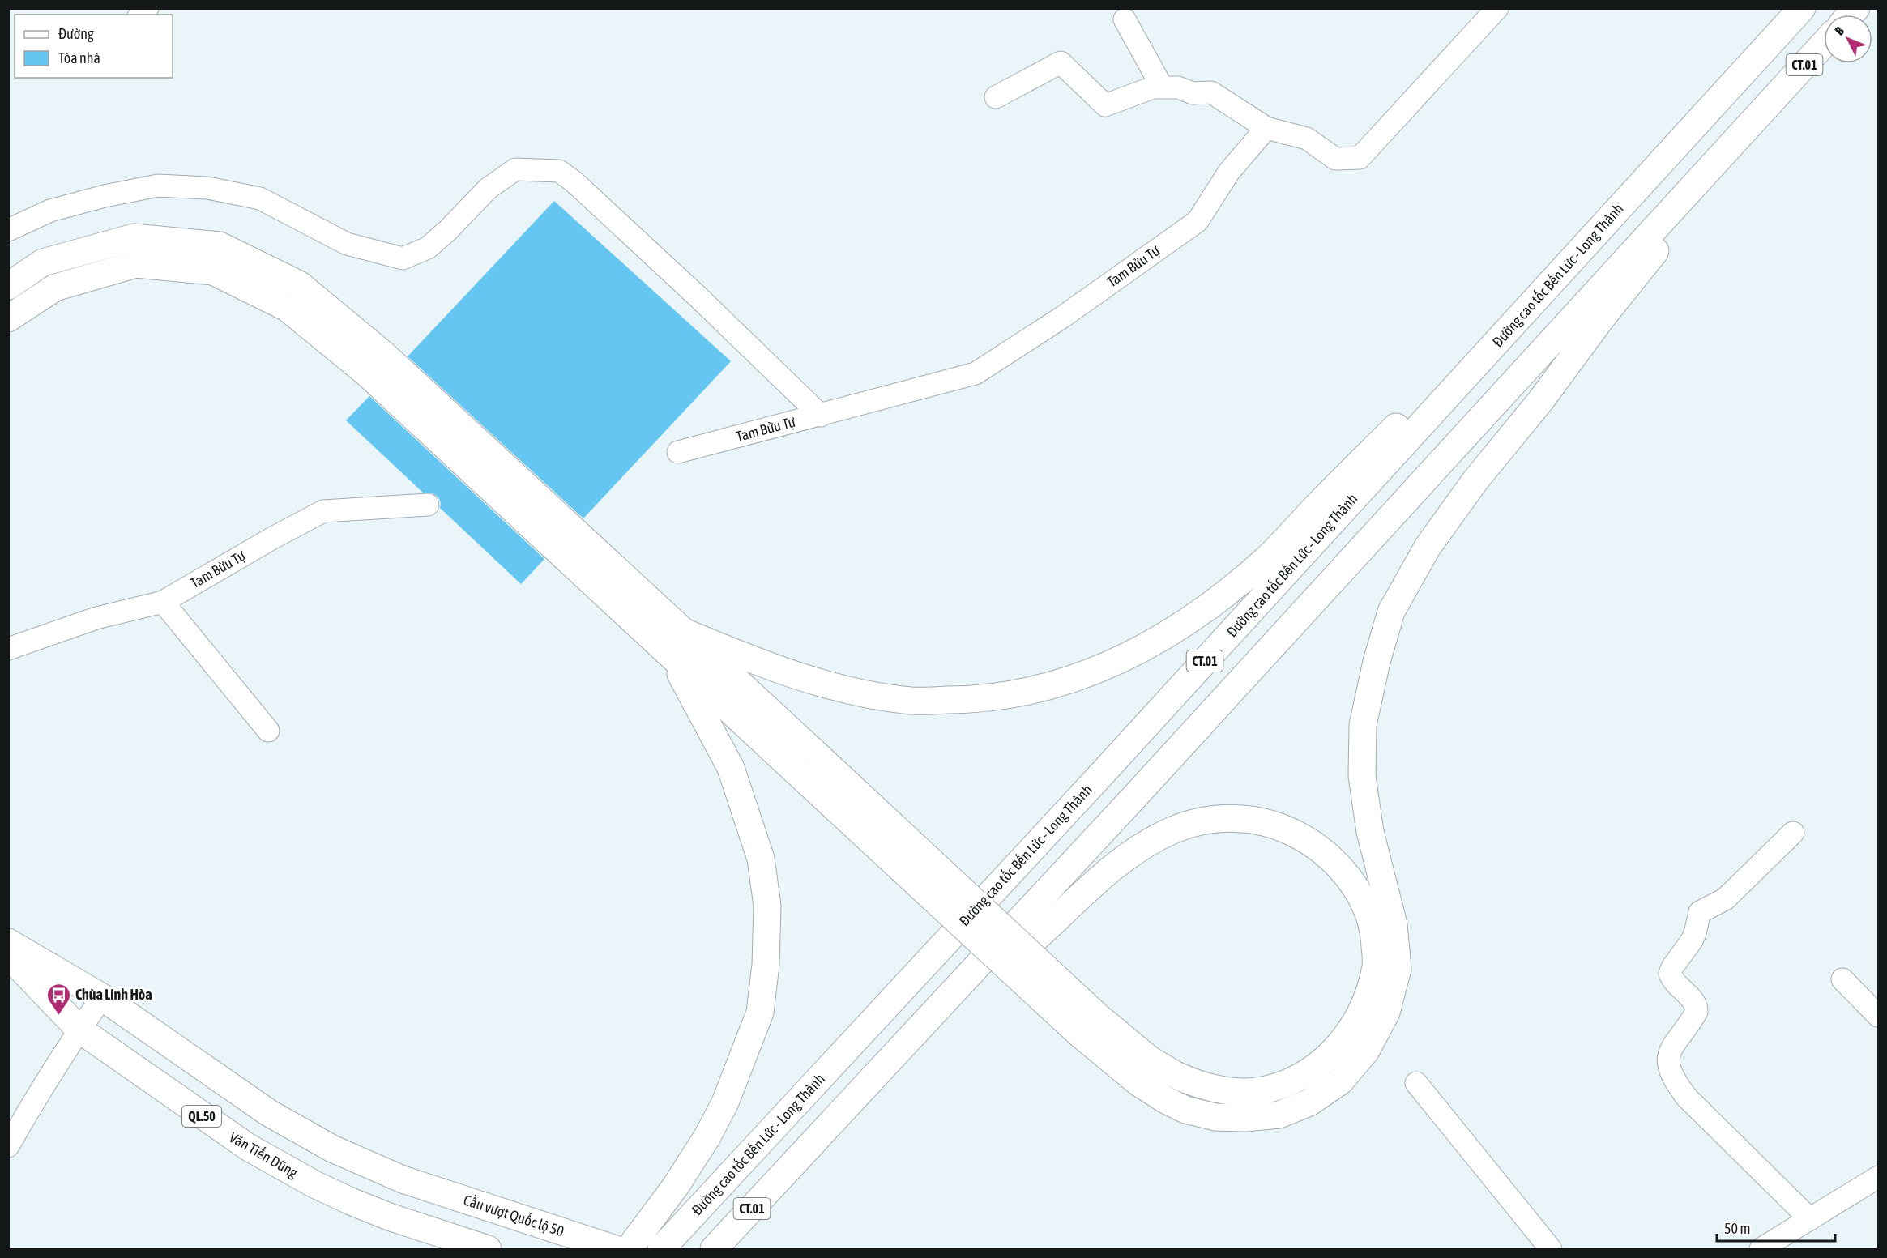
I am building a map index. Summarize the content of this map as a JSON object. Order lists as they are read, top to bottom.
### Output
{
  "streets": {
    "highway": [
      "CT.01",
      "Đường cao tốc Bến Lức - Long Thành",
      "QL.50",
      "Văn Tiến Dũng",
      "Cầu vượt Quốc lộ 50"
    ],
    "street": ["Tam Bửu Tự", "Tam Bừu Tự"]
  },
  "crossings": [
    ["QL.50", "Cầu vượt Quốc lộ 50"]
  ],
  "places": {
    "bus stop": ["Chùa Linh Hòa"]
  },
  "legend": ["Đường", "Tòa nhà"],
  "scale_bar": "50 m",
  "north": "top left"
}
